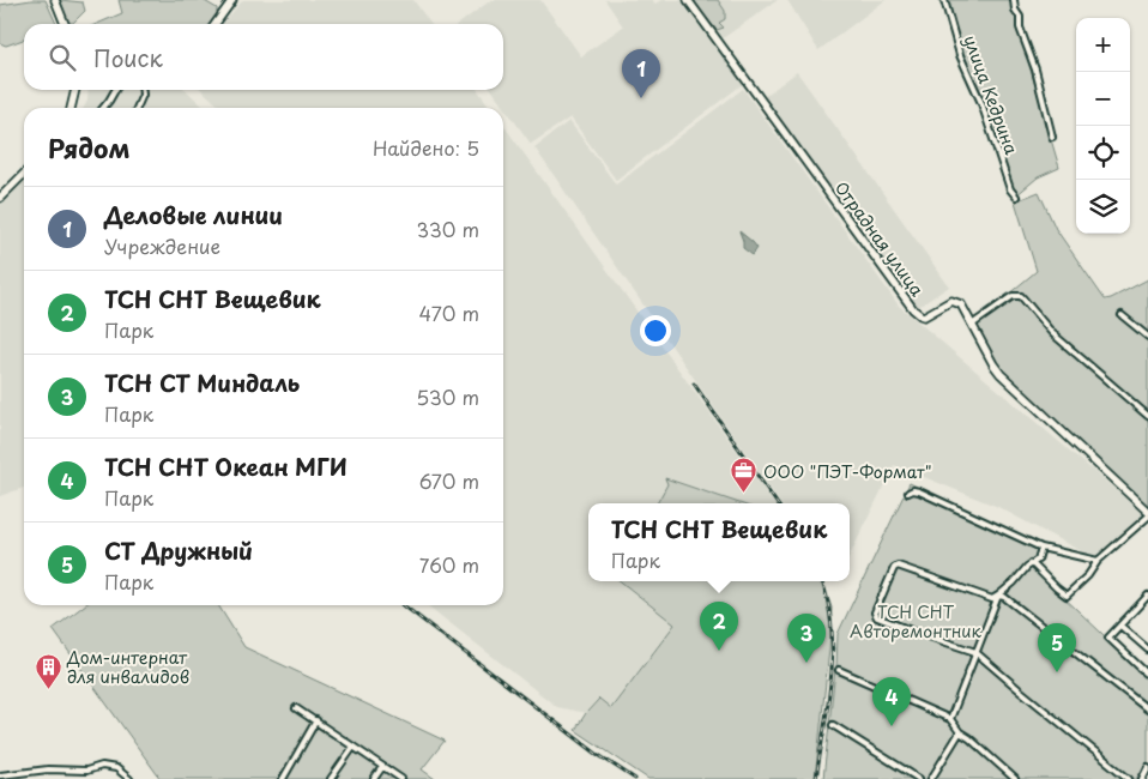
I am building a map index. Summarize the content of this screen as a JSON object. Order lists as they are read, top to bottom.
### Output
{
  "streets": {
    "main road": ["Отрадная улица"],
    "street": ["улица Кедрина"]
  },
  "parks": ["ТСН СНТ Авторемонтник"],
  "places": {
    "office": ["ООО \"ПЭТ-Формат\""],
    "building": ["Дом-интернат для инвалидов"]
  },
  "page": {
    "map_buttons": ["+", "−"],
    "search": "Поиск",
    "pins": [
      "1",
      "2",
      "3",
      "5",
      "4"
    ],
    "heading": ["Рядом", "Найдено: 5"],
    "list": [
      {
        "mark": "1",
        "name": "Деловые линии",
        "note": "Учреждение",
        "value": "330 m"
      },
      {
        "mark": "2",
        "name": "ТСН СНТ Вещевик",
        "note": "Парк",
        "value": "470 m"
      },
      {
        "mark": "3",
        "name": "ТСН СТ Миндаль",
        "note": "Парк",
        "value": "530 m"
      },
      {
        "mark": "4",
        "name": "ТСН СНТ Океан МГИ",
        "note": "Парк",
        "value": "670 m"
      },
      {
        "mark": "5",
        "name": "СТ Дружный",
        "note": "Парк",
        "value": "760 m"
      }
    ],
    "popup": ["ТСН СНТ Вещевик", "Парк"]
  }
}
